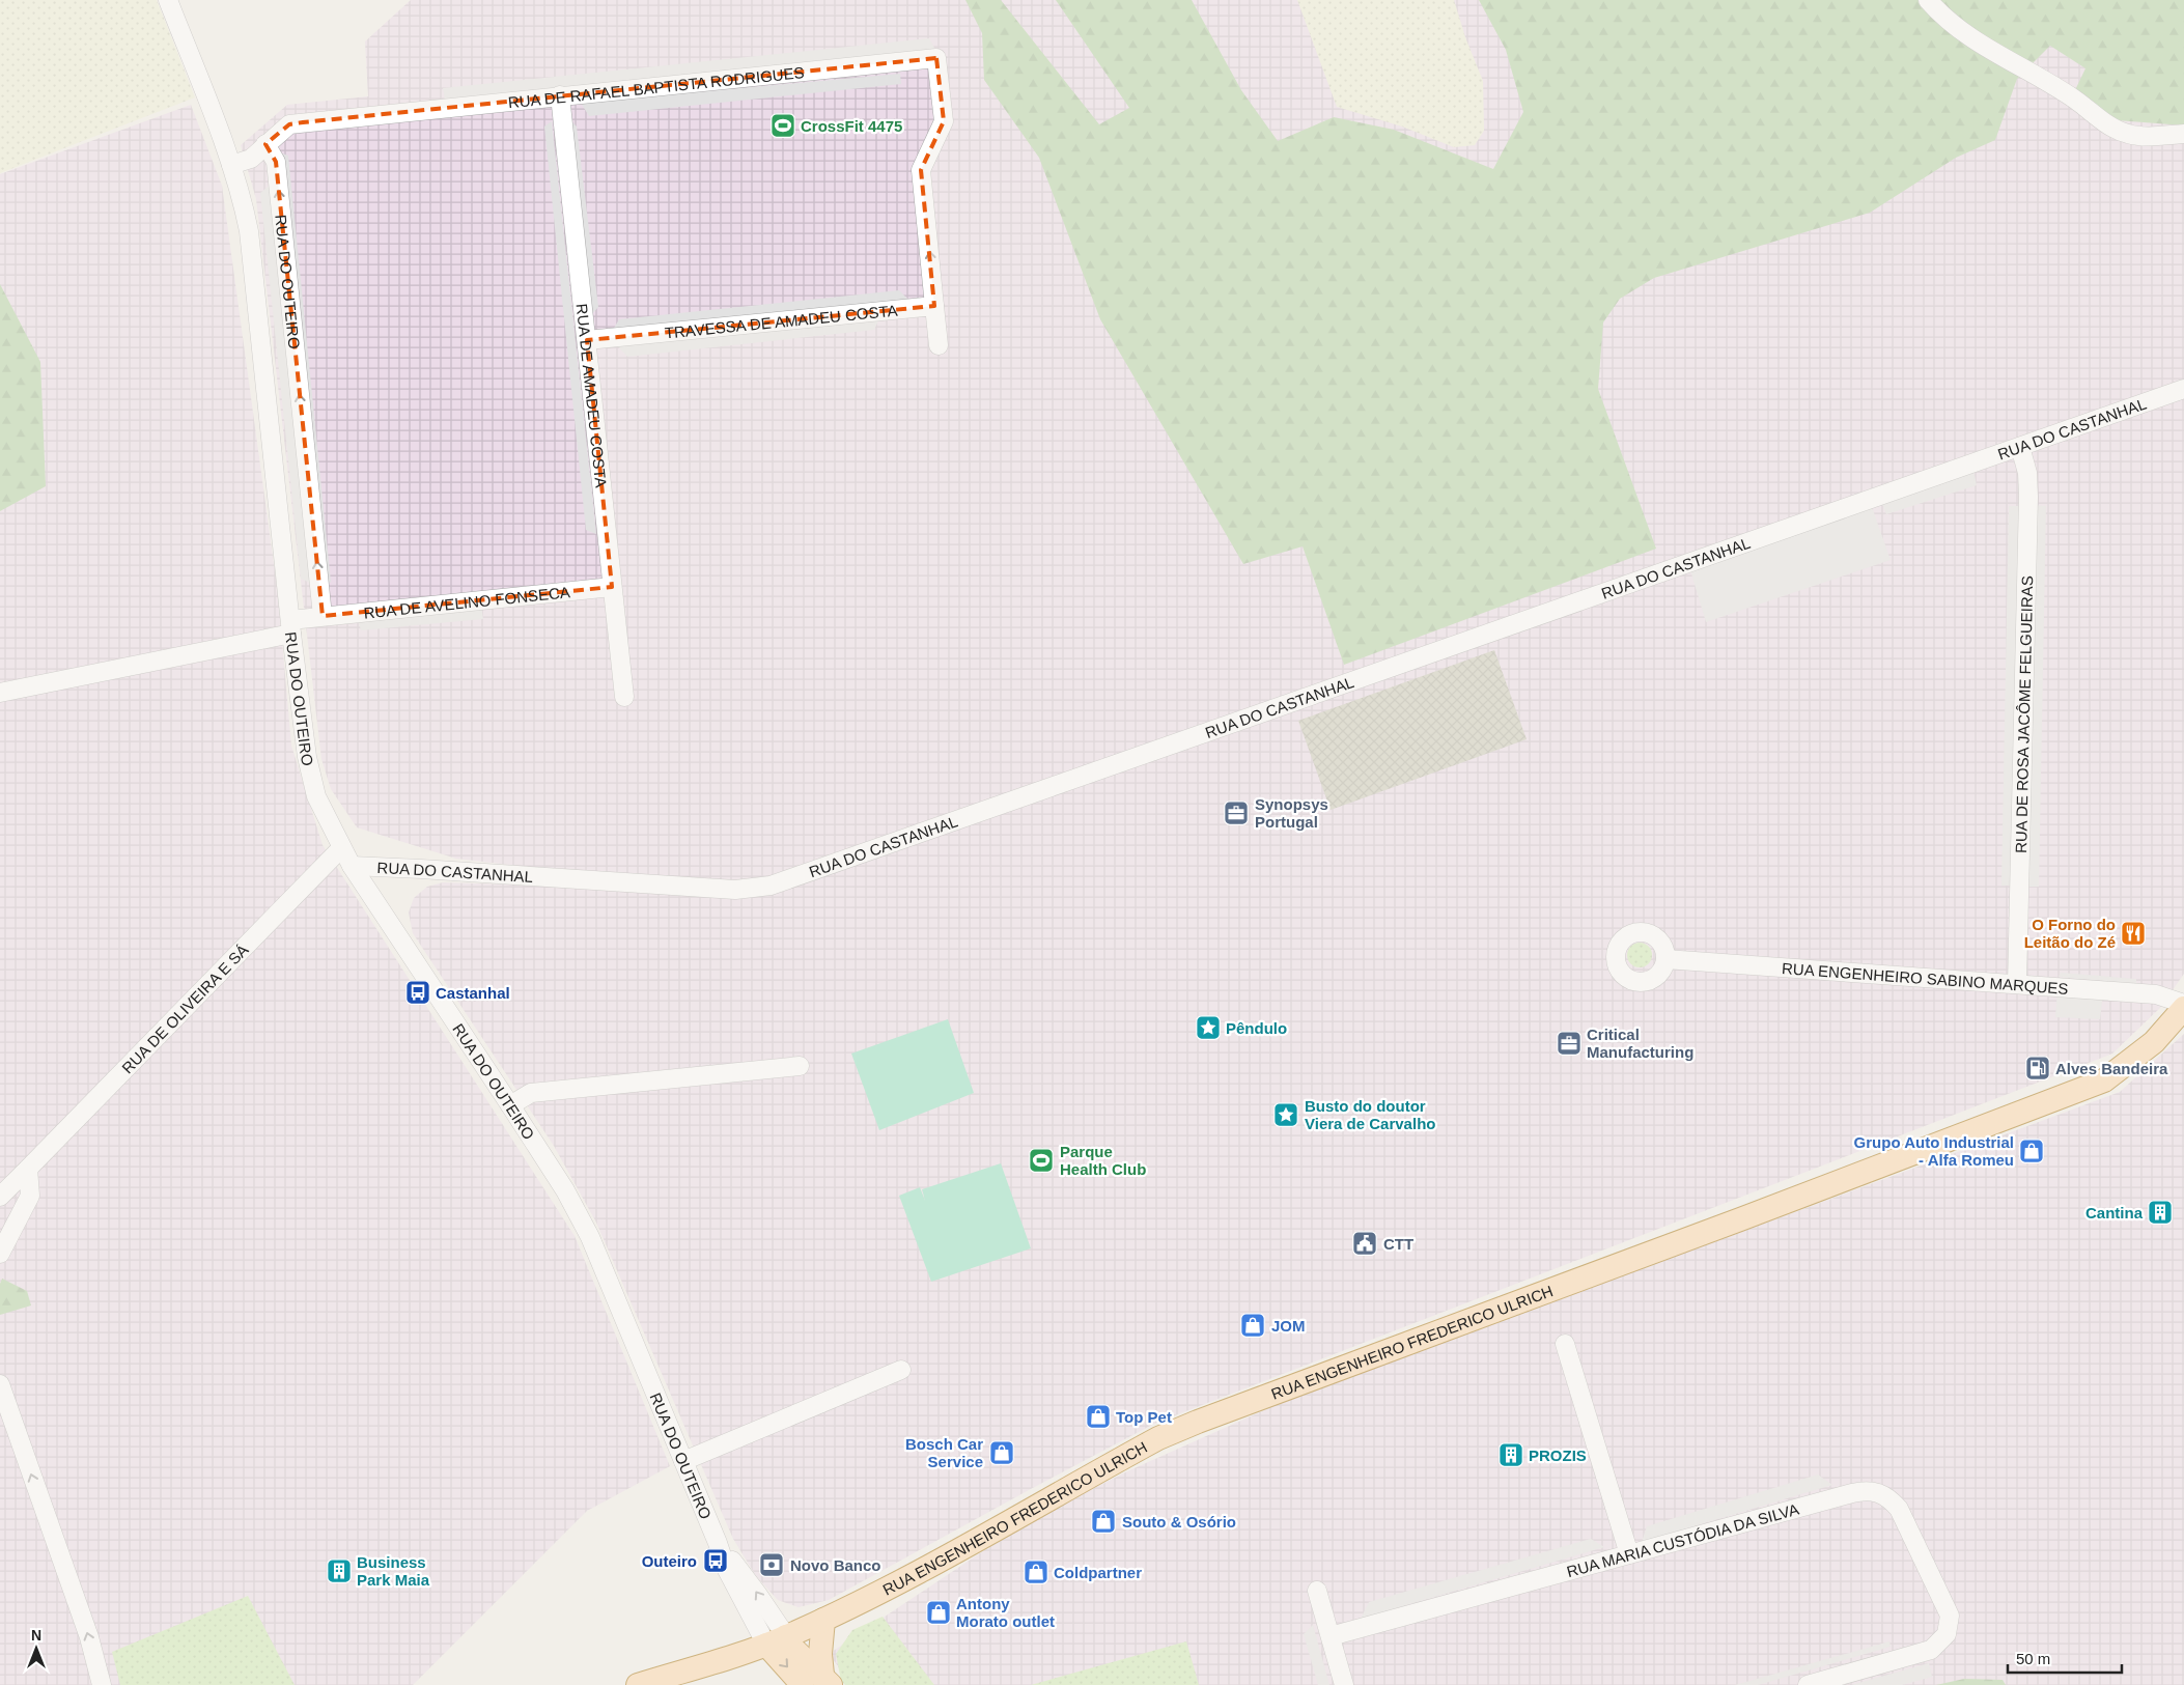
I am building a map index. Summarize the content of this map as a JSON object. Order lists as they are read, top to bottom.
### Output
{
  "streets": {
    "main road": ["RUA ENGENHEIRO FREDERICO ULRICH"],
    "street": [
      "RUA DE RAFAEL BAPTISTA RODRIGUES",
      "RUA DO OUTEIRO",
      "TRAVESSA DE AMADEU COSTA",
      "RUA DE AMADEU COSTA",
      "RUA DO CASTANHAL",
      "RUA DE AVELINO FONSECA",
      "RUA DE ROSA JACÔME FELGUEIRAS",
      "RUA ENGENHEIRO SABINO MARQUES",
      "RUA DE OLIVEIRA E SÁ",
      "RUA MARIA CUSTÓDIA DA SILVA"
    ]
  },
  "crossings": [
    ["RUA DE RAFAEL BAPTISTA RODRIGUES", "RUA DO OUTEIRO"],
    ["RUA DE RAFAEL BAPTISTA RODRIGUES", "TRAVESSA DE AMADEU COSTA"],
    ["RUA DE RAFAEL BAPTISTA RODRIGUES", "RUA DE AMADEU COSTA"],
    ["RUA DO OUTEIRO", "RUA DO CASTANHAL"],
    ["RUA DO OUTEIRO", "RUA DE AVELINO FONSECA"],
    ["RUA DO OUTEIRO", "RUA DE OLIVEIRA E SÁ"],
    ["RUA DO OUTEIRO", "RUA ENGENHEIRO FREDERICO ULRICH"],
    ["TRAVESSA DE AMADEU COSTA", "RUA DE AMADEU COSTA"],
    ["RUA DE AMADEU COSTA", "RUA DE AVELINO FONSECA"],
    ["RUA DO CASTANHAL", "RUA DE ROSA JACÔME FELGUEIRAS"],
    ["RUA DE ROSA JACÔME FELGUEIRAS", "RUA ENGENHEIRO SABINO MARQUES"]
  ],
  "places": {
    "sports": ["CrossFit 4475", "Parque Health Club"],
    "office": ["Synopsys Portugal", "Critical Manufacturing"],
    "restaurant": ["O Forno do Leitão do Zé"],
    "bus stop": ["Castanhal", "Outeiro"],
    "place": ["Pêndulo", "Busto do doutor Viera de Carvalho"],
    "fuel station": ["Alves Bandeira"],
    "shop": [
      "Grupo Auto Industrial - Alfa Romeu",
      "JOM",
      "Top Pet",
      "Bosch Car Service",
      "Souto & Osório",
      "Coldpartner",
      "Antony Morato outlet"
    ],
    "building": ["Cantina", "PROZIS", "Business Park Maia"],
    "public building": ["CTT"],
    "bank": ["Novo Banco"]
  },
  "scale_bar": "50 m",
  "north": "top"
}
